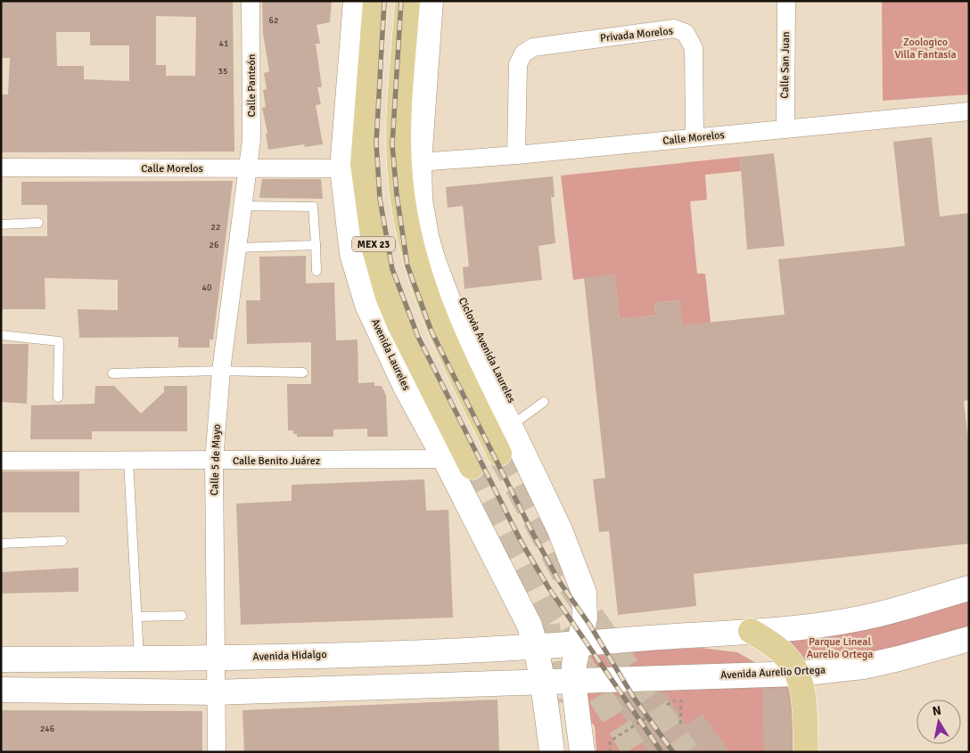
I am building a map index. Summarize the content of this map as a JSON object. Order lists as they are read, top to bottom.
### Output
{
  "streets": {
    "main road": [
      "MEX 23",
      "Avenida Laureles",
      "Avenida Hidalgo",
      "Avenida Aurelio Ortega"
    ],
    "street": [
      "Privada Morelos",
      "Calle San Juan",
      "Calle Panteón",
      "Calle Morelos",
      "Calle 5 de Mayo",
      "Calle Benito Juárez"
    ]
  },
  "crossings": [
    ["Privada Morelos", "Calle Morelos"],
    ["Calle San Juan", "Calle Morelos"],
    ["Calle Panteón", "Calle Morelos"],
    ["Calle Panteón", "Calle 5 de Mayo"],
    ["Calle Morelos", "Avenida Laureles"],
    ["Calle Morelos", "Calle 5 de Mayo"],
    ["Avenida Laureles", "Calle Benito Juárez"],
    ["Avenida Laureles", "Avenida Hidalgo"],
    ["Calle 5 de Mayo", "Calle Benito Juárez"],
    ["Calle 5 de Mayo", "Avenida Hidalgo"]
  ],
  "parks": ["Zoologico Villa Fantasía", "Parque Lineal Aurelio Ortega"],
  "house_numbers": [
    "62",
    "41",
    "35",
    "22",
    "26",
    "40",
    "246"
  ],
  "north": "top"
}
